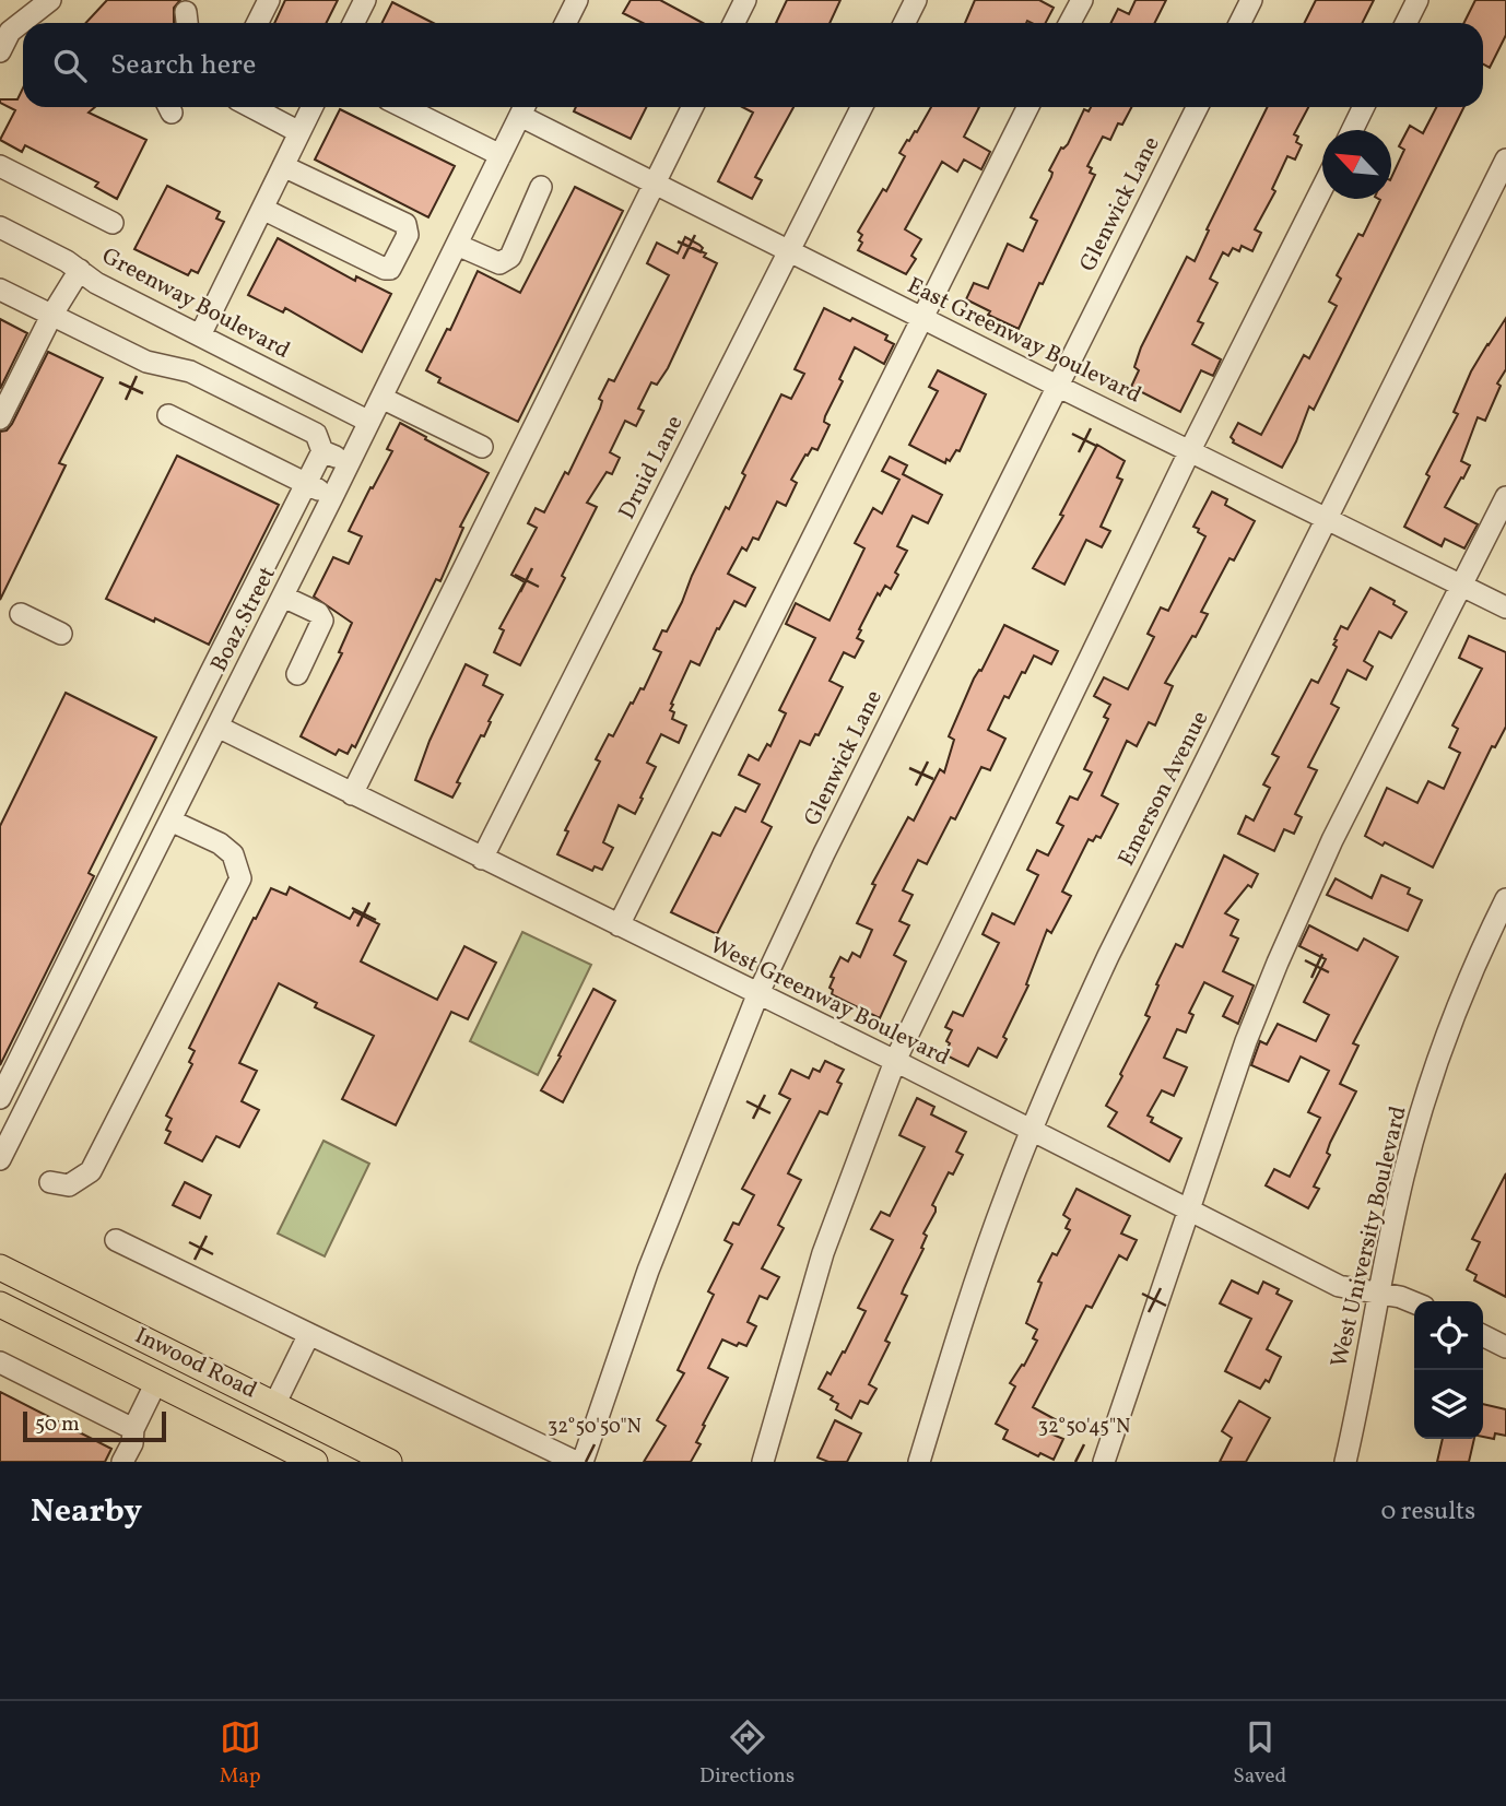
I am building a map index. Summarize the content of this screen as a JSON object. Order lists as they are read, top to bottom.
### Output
{
  "streets": {
    "main road": ["Inwood Road"],
    "street": [
      "Glenwick Lane",
      "Greenway Boulevard",
      "East Greenway Boulevard",
      "Druid Lane",
      "Boaz Street",
      "Emerson Avenue",
      "West Greenway Boulevard",
      "West University Boulevard"
    ]
  },
  "crossings": [
    ["Glenwick Lane", "East Greenway Boulevard"],
    ["Glenwick Lane", "West Greenway Boulevard"],
    ["Greenway Boulevard", "Boaz Street"],
    ["East Greenway Boulevard", "Druid Lane"],
    ["East Greenway Boulevard", "Boaz Street"],
    ["East Greenway Boulevard", "Emerson Avenue"],
    ["Druid Lane", "West Greenway Boulevard"],
    ["Boaz Street", "West Greenway Boulevard"],
    ["Emerson Avenue", "West Greenway Boulevard"],
    ["West Greenway Boulevard", "West University Boulevard"]
  ],
  "scale_bar": "50 m",
  "north": "top left",
  "page": {
    "search": "Search here",
    "scale": "50 m",
    "heading": ["Nearby", "0 results"],
    "nav": ["Map", "Directions", "Saved"]
  },
  "coordinates": ["32°50'50\"N", "32°50'45\"N"]
}
